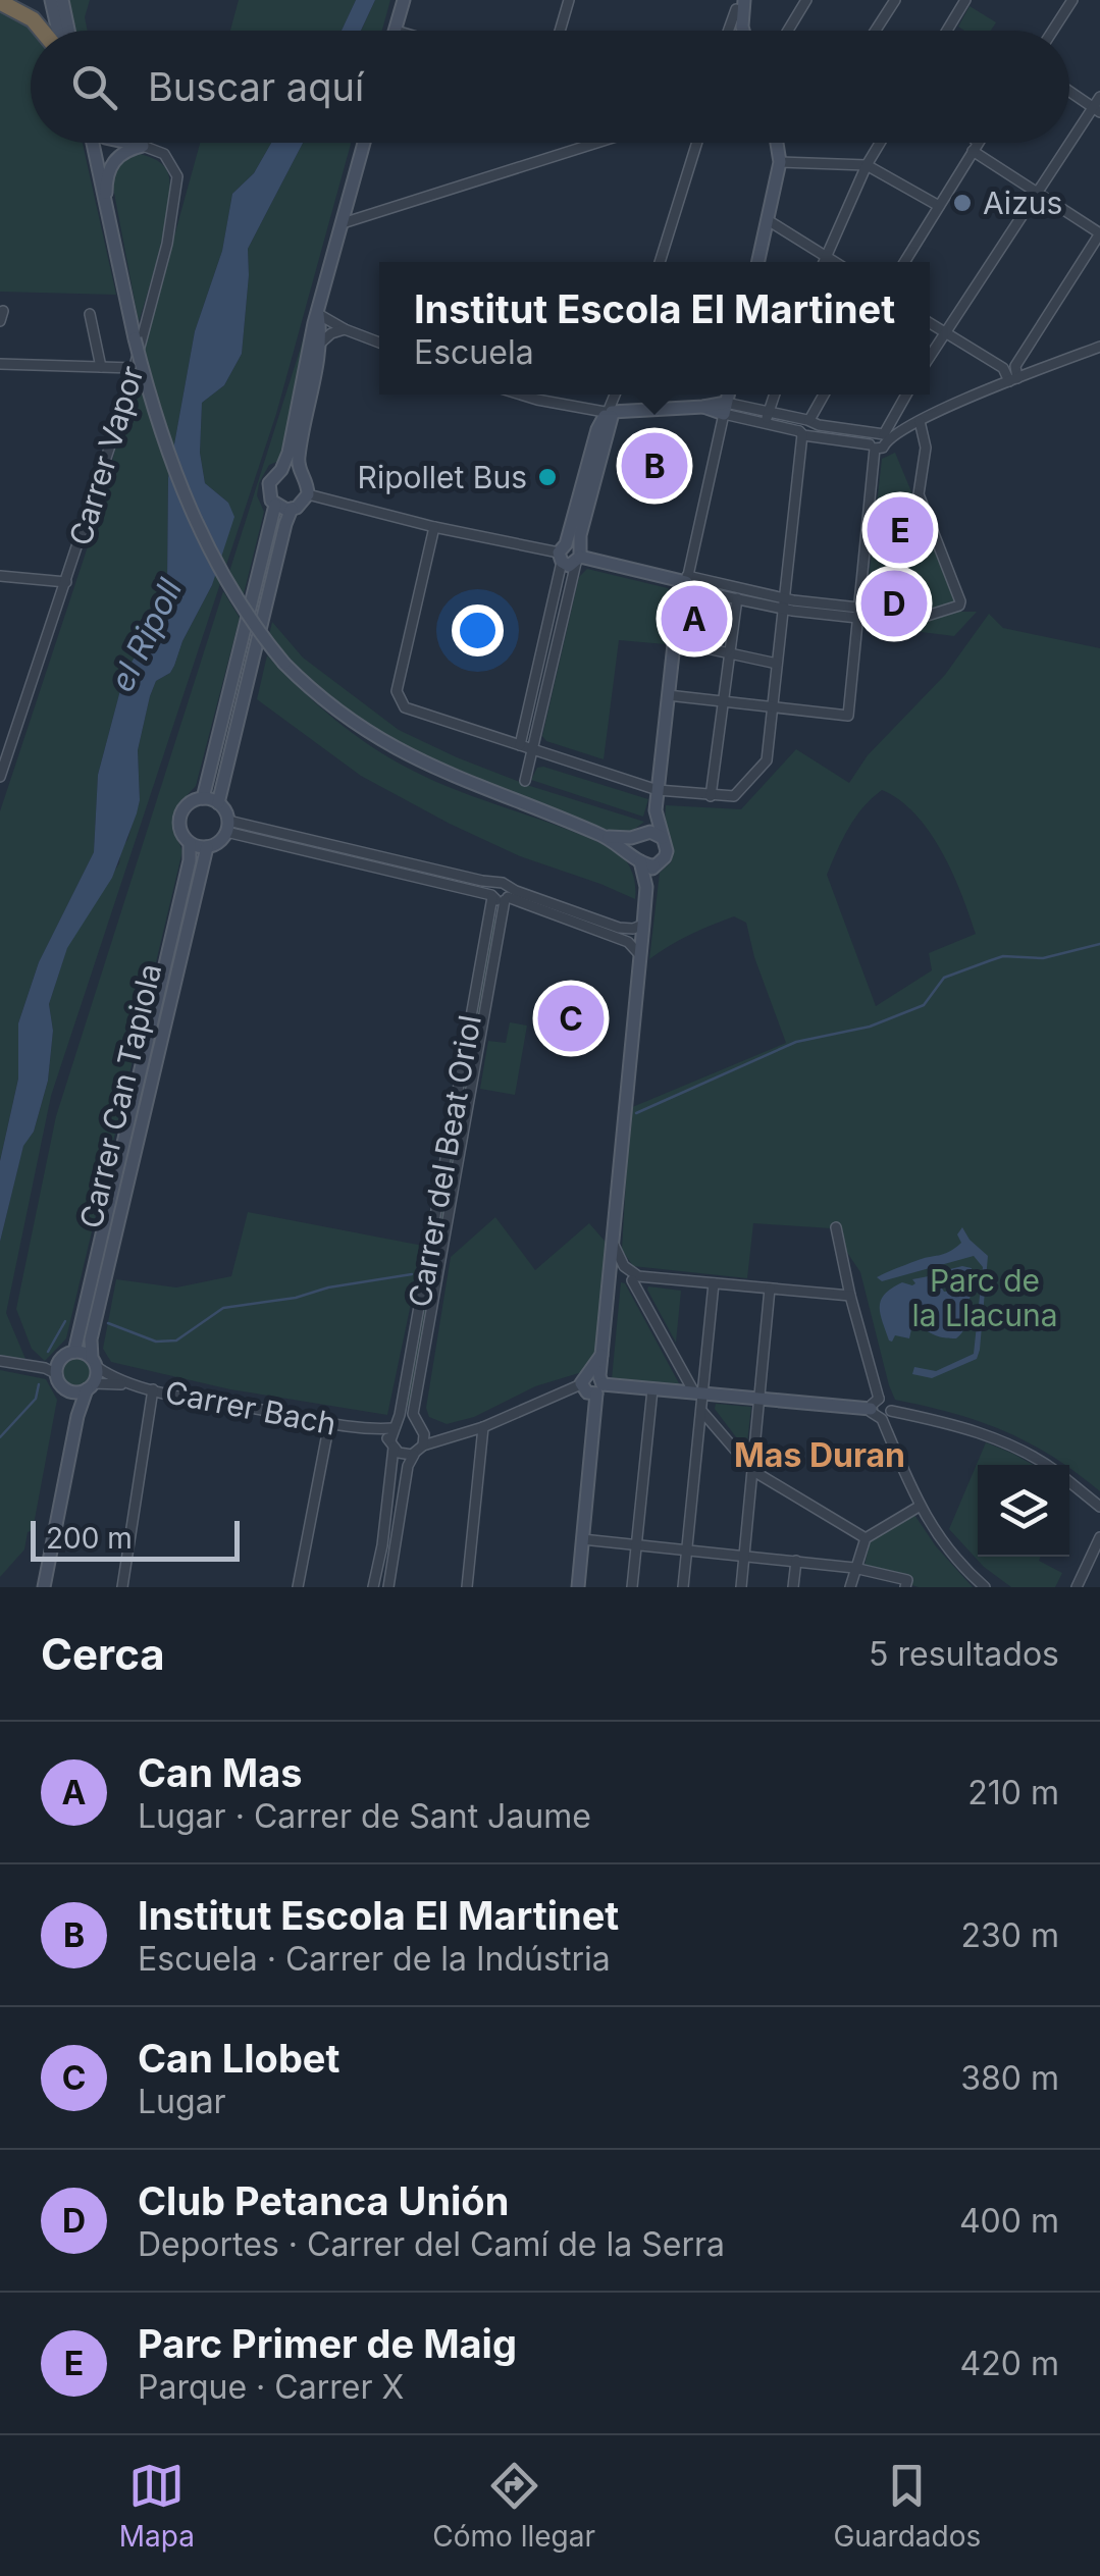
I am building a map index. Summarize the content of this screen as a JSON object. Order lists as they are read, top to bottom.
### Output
{
  "streets": {
    "street": [
      "Carrer Vapor",
      "Carrer Can Tapiola",
      "Carrer del Beat Oriol",
      "Carrer Bach"
    ]
  },
  "crossings": [
    ["Carrer Can Tapiola", "Carrer Bach"],
    ["Carrer del Beat Oriol", "Carrer Bach"]
  ],
  "districts": ["Mas Duran"],
  "water": ["el Ripoll"],
  "parks": ["Parc de la Llacuna"],
  "places": ["Aizus", "Ripollet Bus"],
  "scale_bar": "200 m",
  "page": {
    "search": "Buscar aquí",
    "popup": ["Institut Escola El Martinet", "Escuela"],
    "pins": [
      "B",
      "E",
      "D",
      "A",
      "C"
    ],
    "scale": "200 m",
    "heading": ["Cerca", "5 resultados"],
    "list": [
      {
        "mark": "A",
        "name": "Can Mas",
        "note": "Lugar · Carrer de Sant Jaume",
        "value": "210 m"
      },
      {
        "mark": "B",
        "name": "Institut Escola El Martinet",
        "note": "Escuela · Carrer de la Indústria",
        "value": "230 m"
      },
      {
        "mark": "C",
        "name": "Can Llobet",
        "note": "Lugar",
        "value": "380 m"
      },
      {
        "mark": "D",
        "name": "Club Petanca Unión",
        "note": "Deportes · Carrer del Camí de la Serra",
        "value": "400 m"
      },
      {
        "mark": "E",
        "name": "Parc Primer de Maig",
        "note": "Parque · Carrer X",
        "value": "420 m"
      }
    ],
    "nav": ["Mapa", "Cómo llegar", "Guardados"]
  }
}
